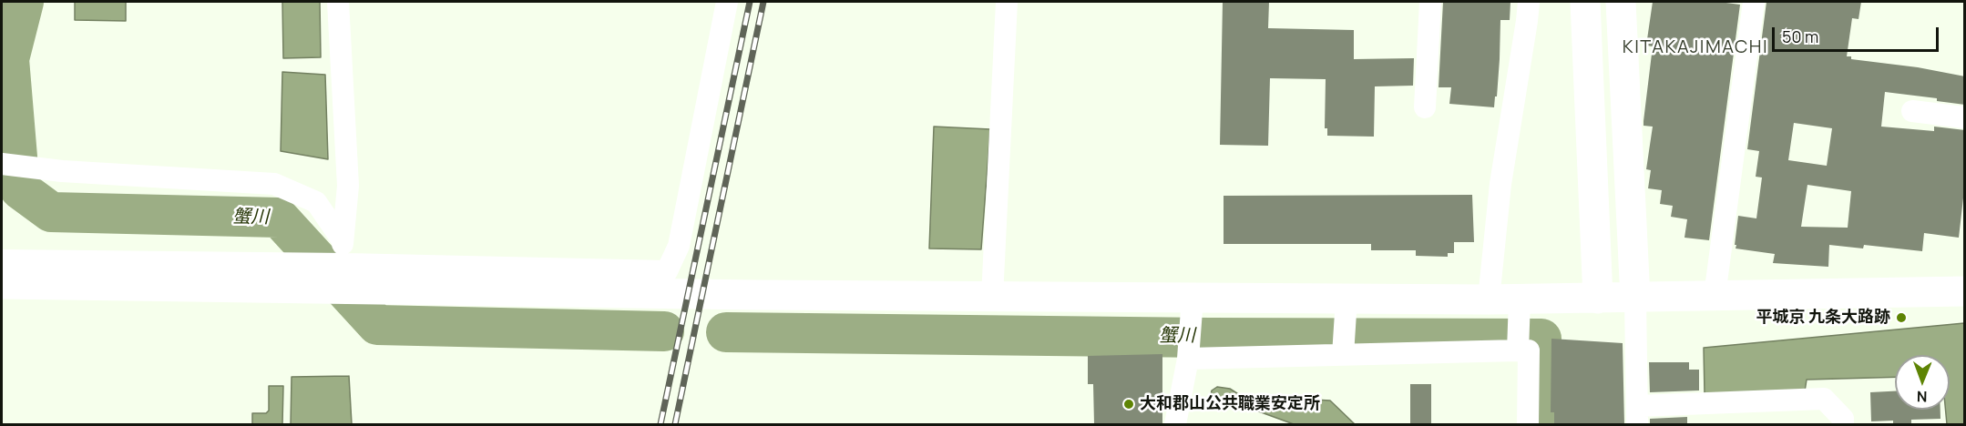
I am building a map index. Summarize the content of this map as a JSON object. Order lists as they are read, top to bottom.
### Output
{
  "districts": ["KITAKAJIMACHI"],
  "water": ["蟹川"],
  "places": ["平城京 九条大路跡", "大和郡山公共職業安定所"],
  "scale_bar": "50 m",
  "north": "bottom"
}
